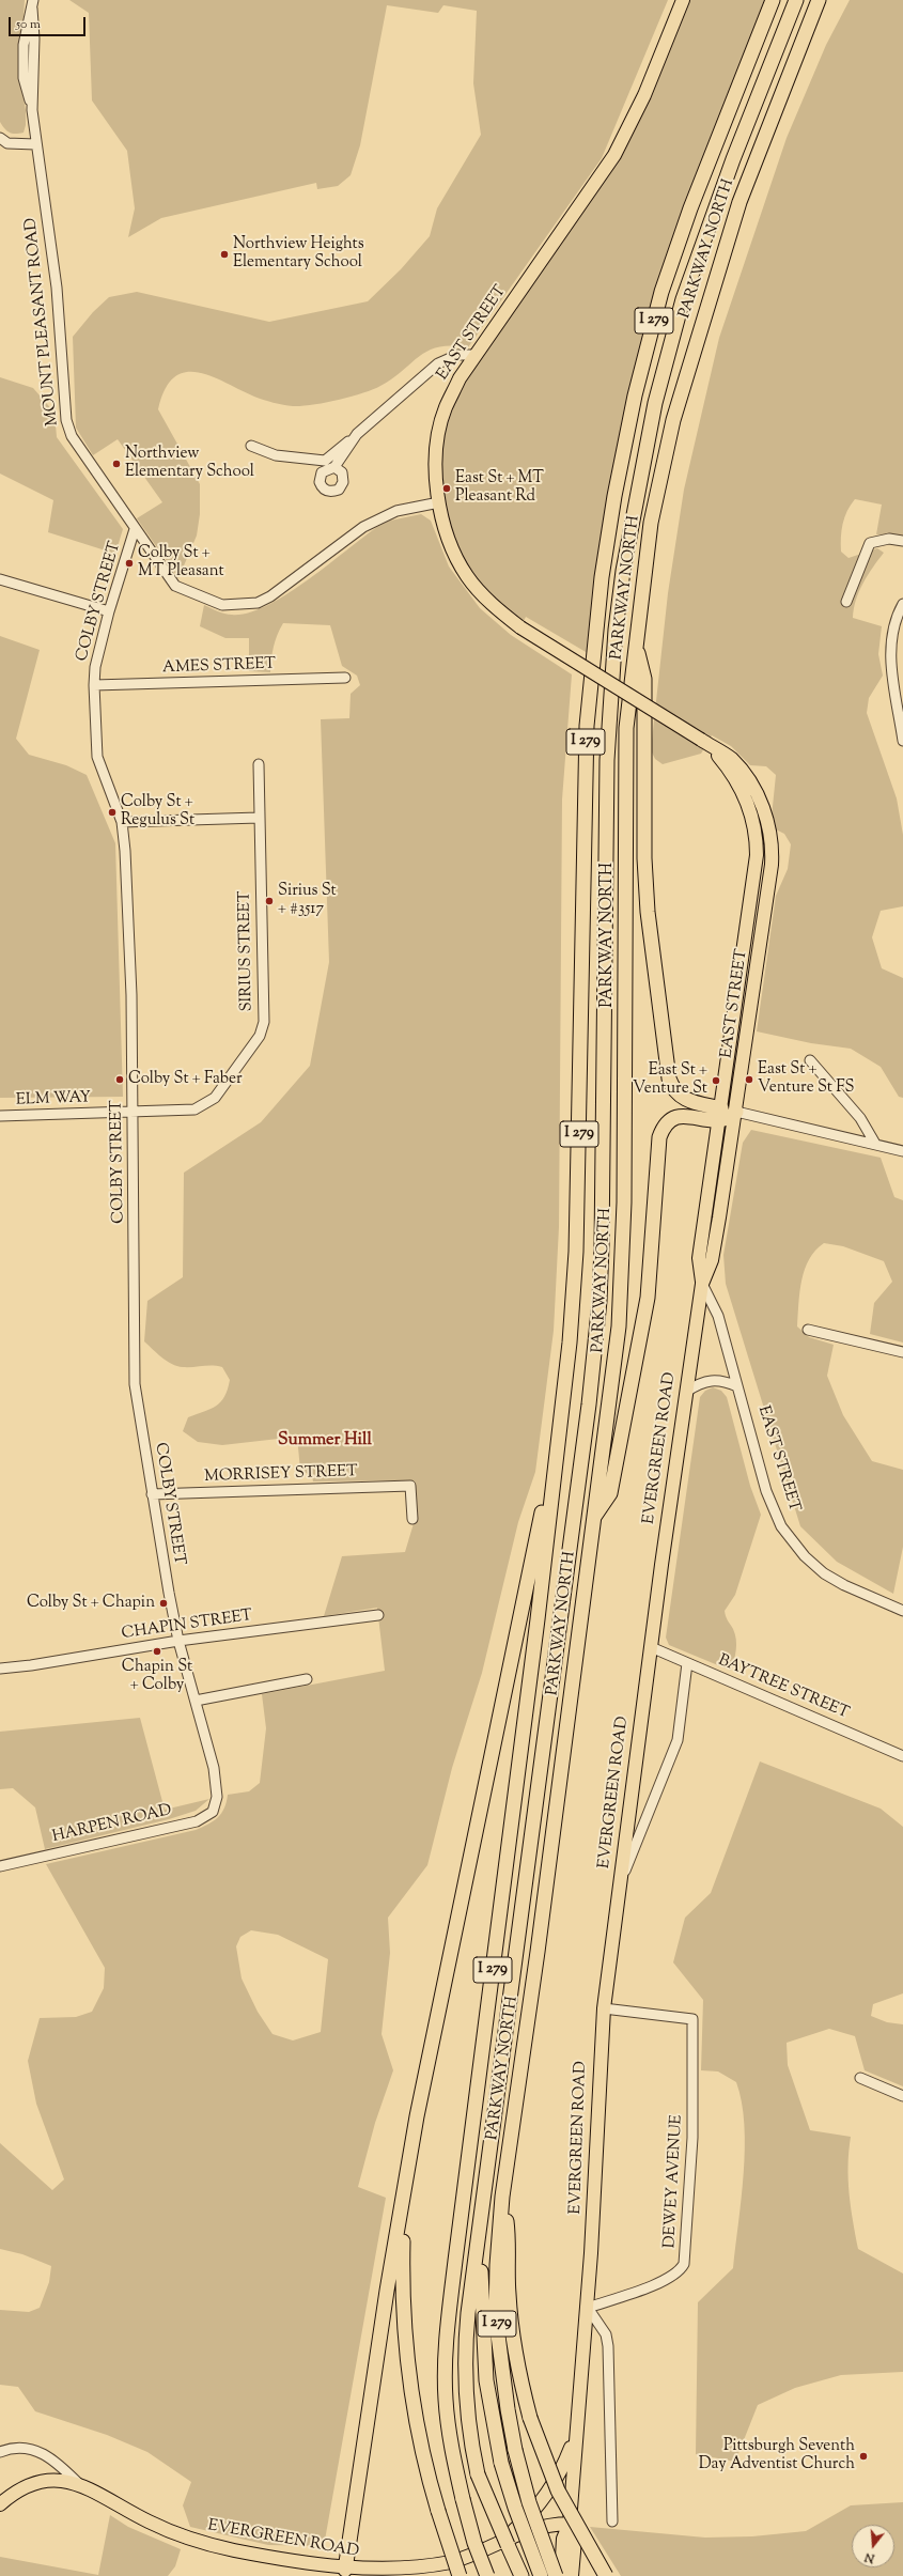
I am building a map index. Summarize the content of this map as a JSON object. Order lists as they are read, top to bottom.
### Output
{
  "streets": {
    "highway": ["PARKWAY NORTH", "I 279"],
    "main road": ["EAST STREET", "EVERGREEN ROAD"],
    "street": [
      "MOUNT PLEASANT ROAD",
      "COLBY STREET",
      "AMES STREET",
      "SIRIUS STREET",
      "ELM WAY",
      "MORRISEY STREET",
      "CHAPIN STREET",
      "BAYTREE STREET",
      "HARPEN ROAD",
      "DEWEY AVENUE"
    ]
  },
  "crossings": [
    ["MOUNT PLEASANT ROAD", "EAST STREET"],
    ["MOUNT PLEASANT ROAD", "COLBY STREET"],
    ["EAST STREET", "EVERGREEN ROAD"],
    ["COLBY STREET", "AMES STREET"],
    ["COLBY STREET", "ELM WAY"],
    ["COLBY STREET", "MORRISEY STREET"],
    ["COLBY STREET", "CHAPIN STREET"],
    ["COLBY STREET", "HARPEN ROAD"],
    ["SIRIUS STREET", "ELM WAY"],
    ["EVERGREEN ROAD", "BAYTREE STREET"],
    ["EVERGREEN ROAD", "DEWEY AVENUE"]
  ],
  "districts": ["Summer Hill"],
  "places": [
    "Northview Heights Elementary School",
    "Northview Elementary School",
    "East St + MT Pleasant Rd",
    "Colby St + MT Pleasant",
    "Colby St + Regulus St",
    "Sirius St + #3517",
    "Colby St + Faber",
    "East St + Venture St FS",
    "East St + Venture St",
    "Colby St + Chapin",
    "Chapin St + Colby",
    "Pittsburgh Seventh Day Adventist Church"
  ],
  "scale_bar": "50 m",
  "north": "bottom"
}
